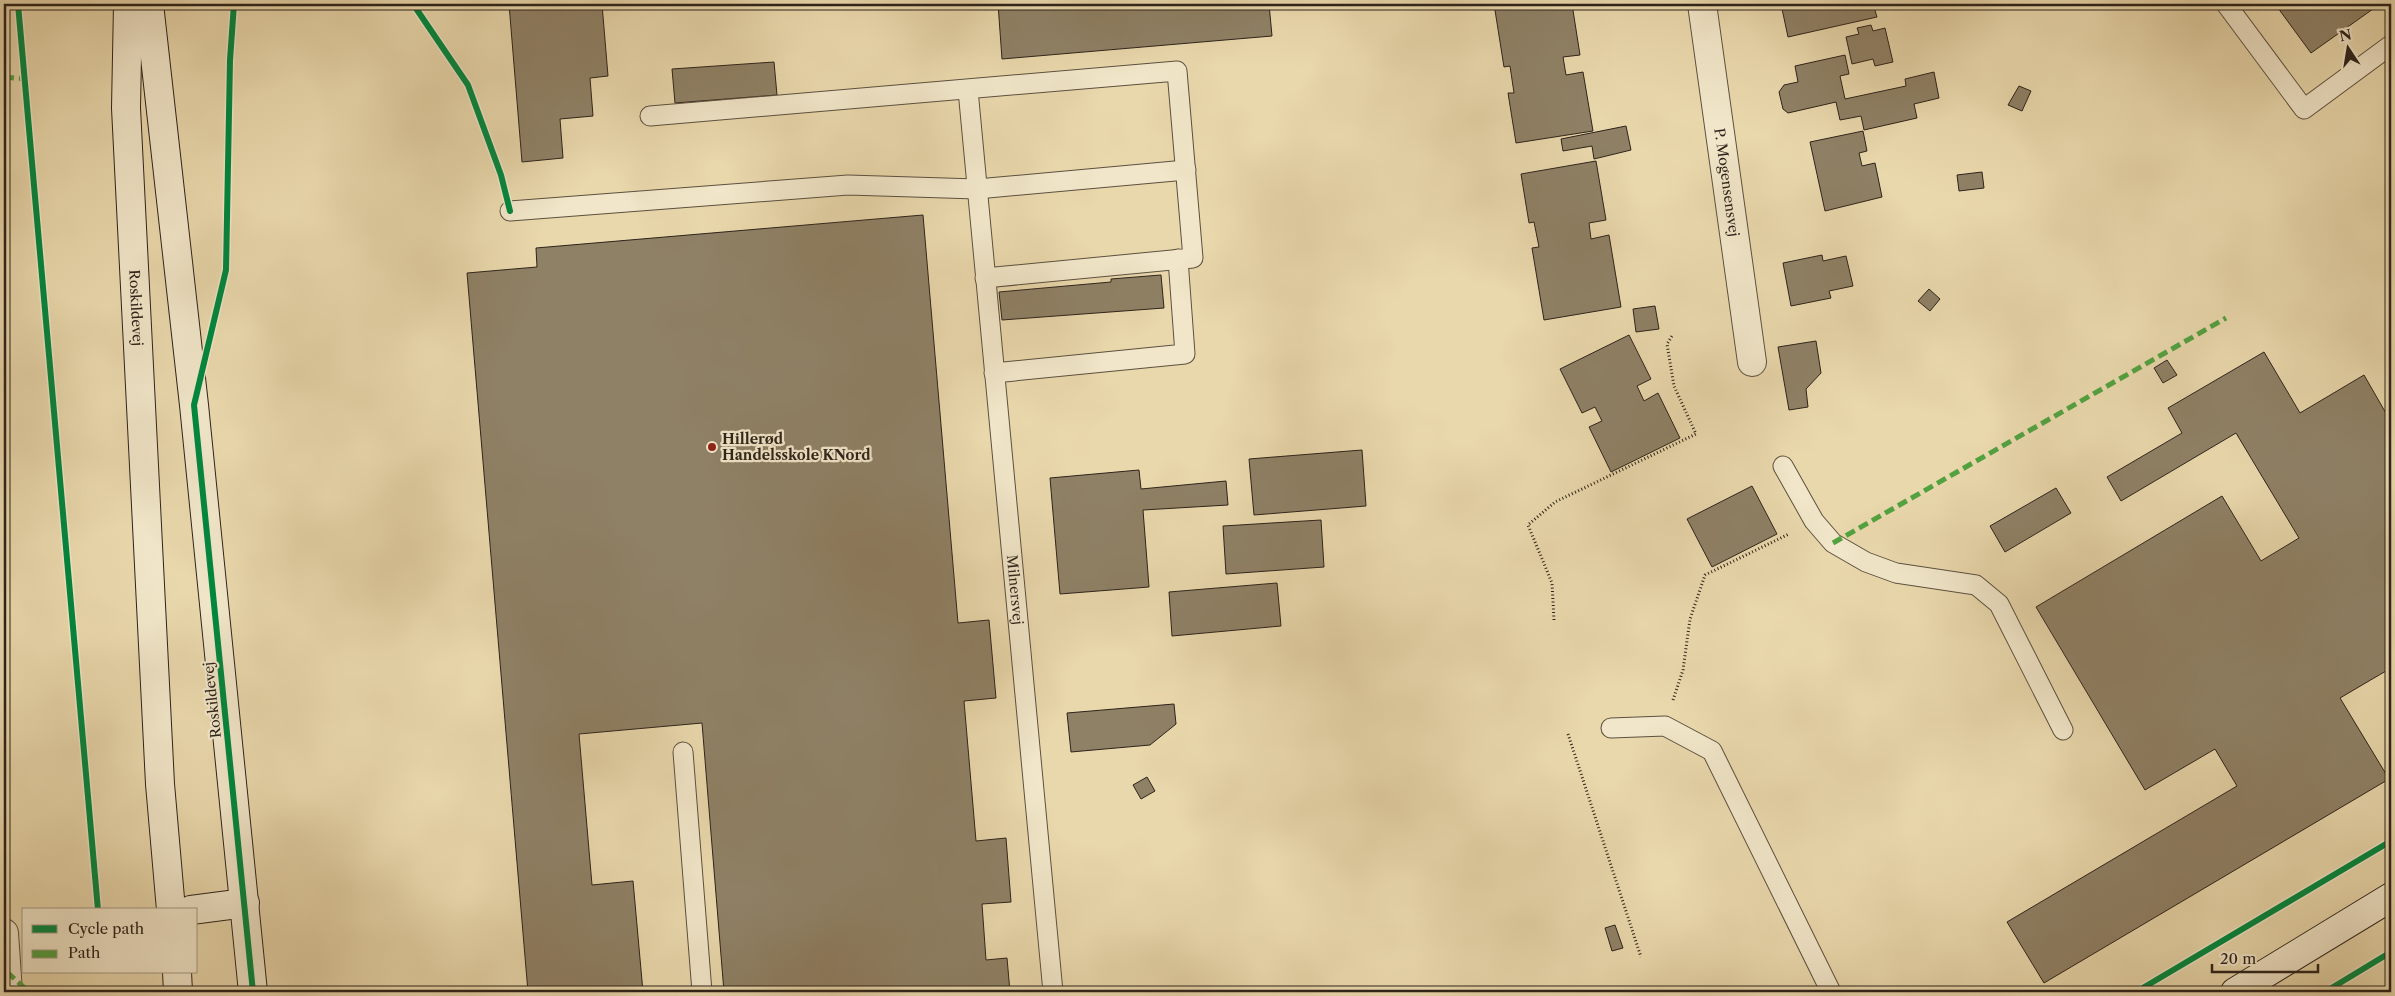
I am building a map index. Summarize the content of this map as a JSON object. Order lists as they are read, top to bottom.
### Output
{
  "streets": {
    "street": ["P. Mogensensvej", "Roskildevej"],
    "lane": ["Milnersvej"]
  },
  "places": ["Hillerød Handelsskole KNord"],
  "legend": ["Cycle path", "Path"],
  "scale_bar": "20 m",
  "north": "top"
}
